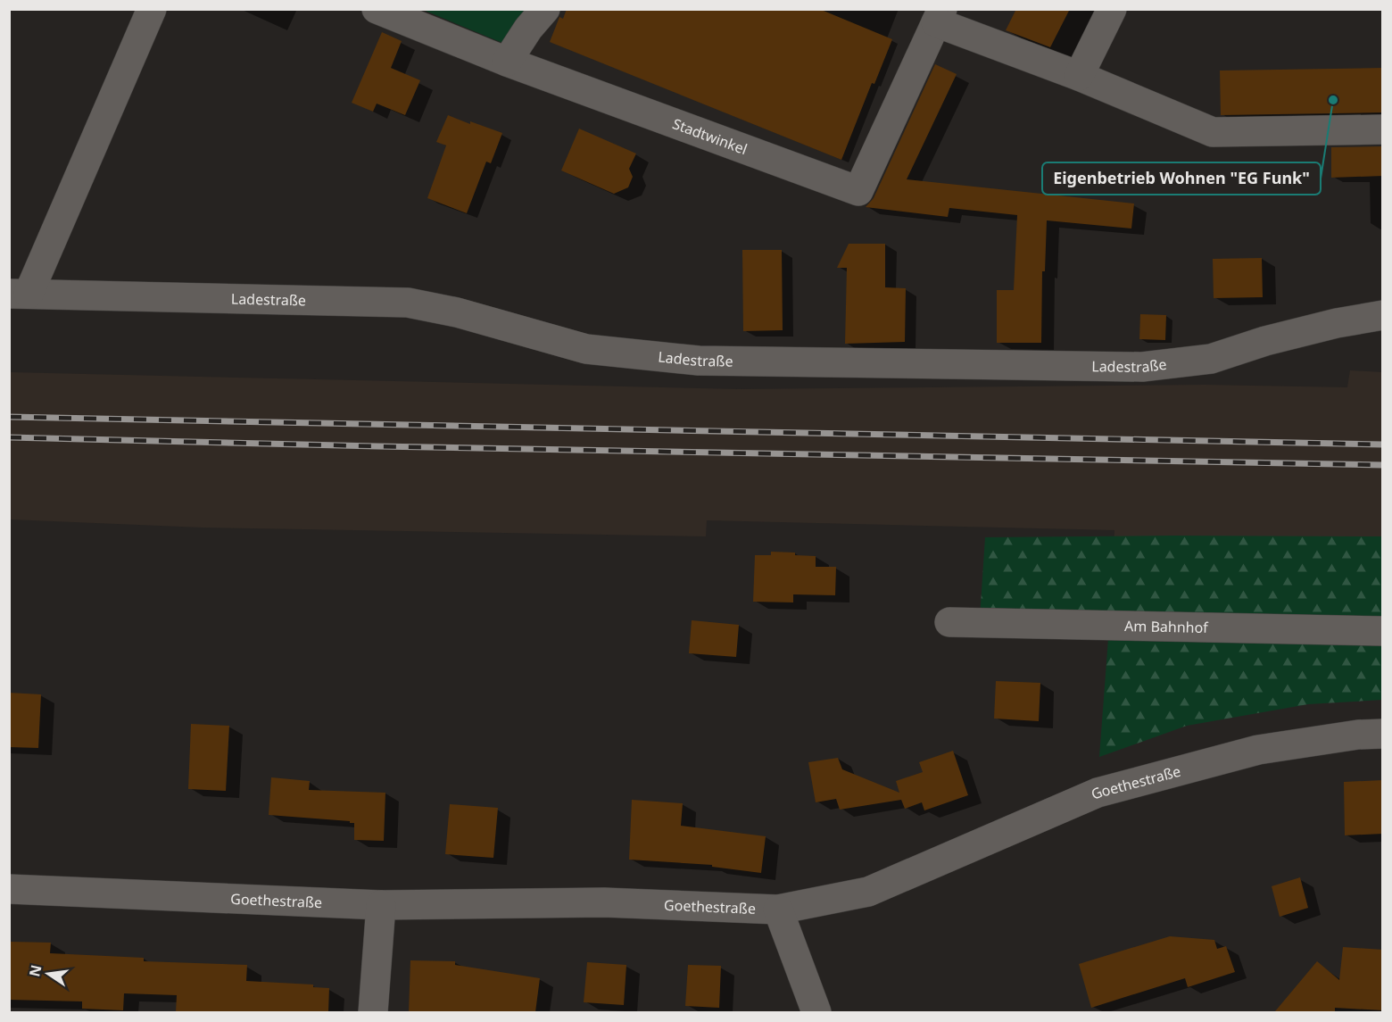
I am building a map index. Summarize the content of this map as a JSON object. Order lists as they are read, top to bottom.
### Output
{
  "streets": {
    "street": [
      "Stadtwinkel",
      "Ladestraße",
      "Am Bahnhof",
      "Goethestraße"
    ]
  },
  "places": ["Eigenbetrieb Wohnen \"EG Funk\""],
  "north": "left"
}
